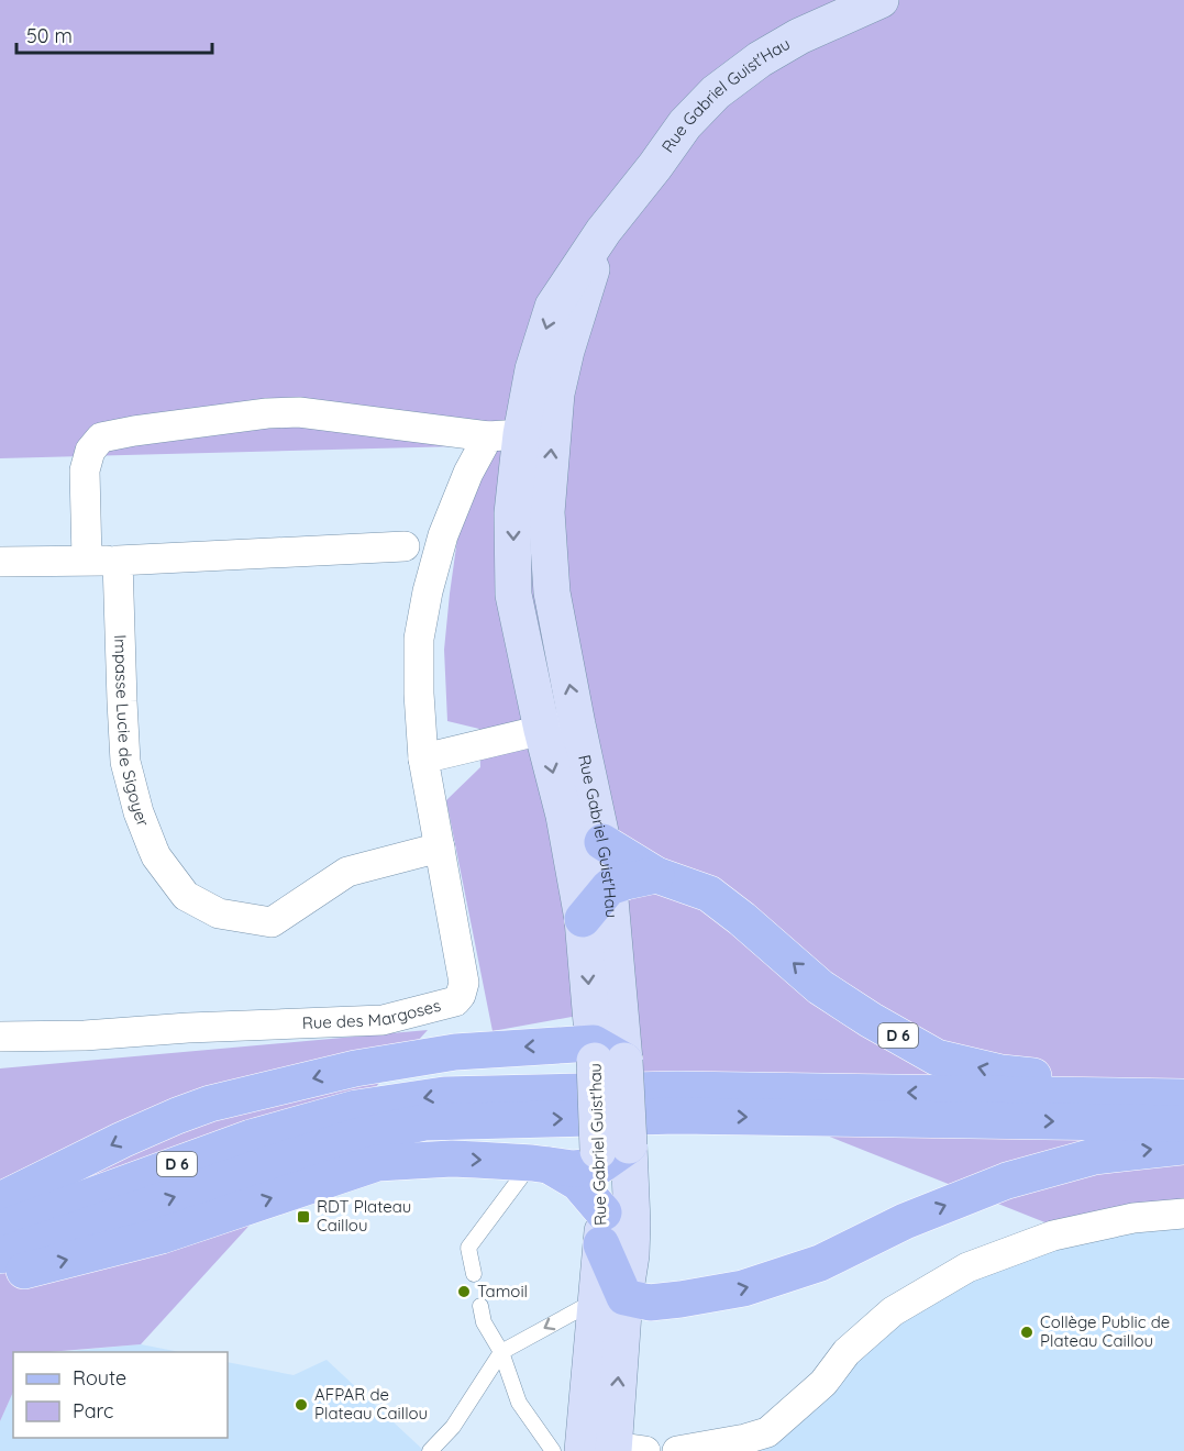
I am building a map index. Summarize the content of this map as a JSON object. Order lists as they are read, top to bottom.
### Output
{
  "streets": {
    "main road": ["Rue Gabriel Guist'Hau", "D 6", "Rue Gabriel Guist'hau"],
    "street": ["Impasse Lucie de Sigoyer", "Rue des Margoses"]
  },
  "crossings": [
    ["Rue Gabriel Guist'Hau", "Rue des Margoses"],
    ["Rue Gabriel Guist'Hau", "Rue Gabriel Guist'hau"],
    ["Impasse Lucie de Sigoyer", "Rue des Margoses"]
  ],
  "places": {
    "transit": ["RDT Plateau Caillou"],
    "other": ["Tamoil", "Collège Public de Plateau Caillou", "AFPAR de Plateau Caillou"]
  },
  "legend": ["Route", "Parc"],
  "scale_bar": "50 m"
}
